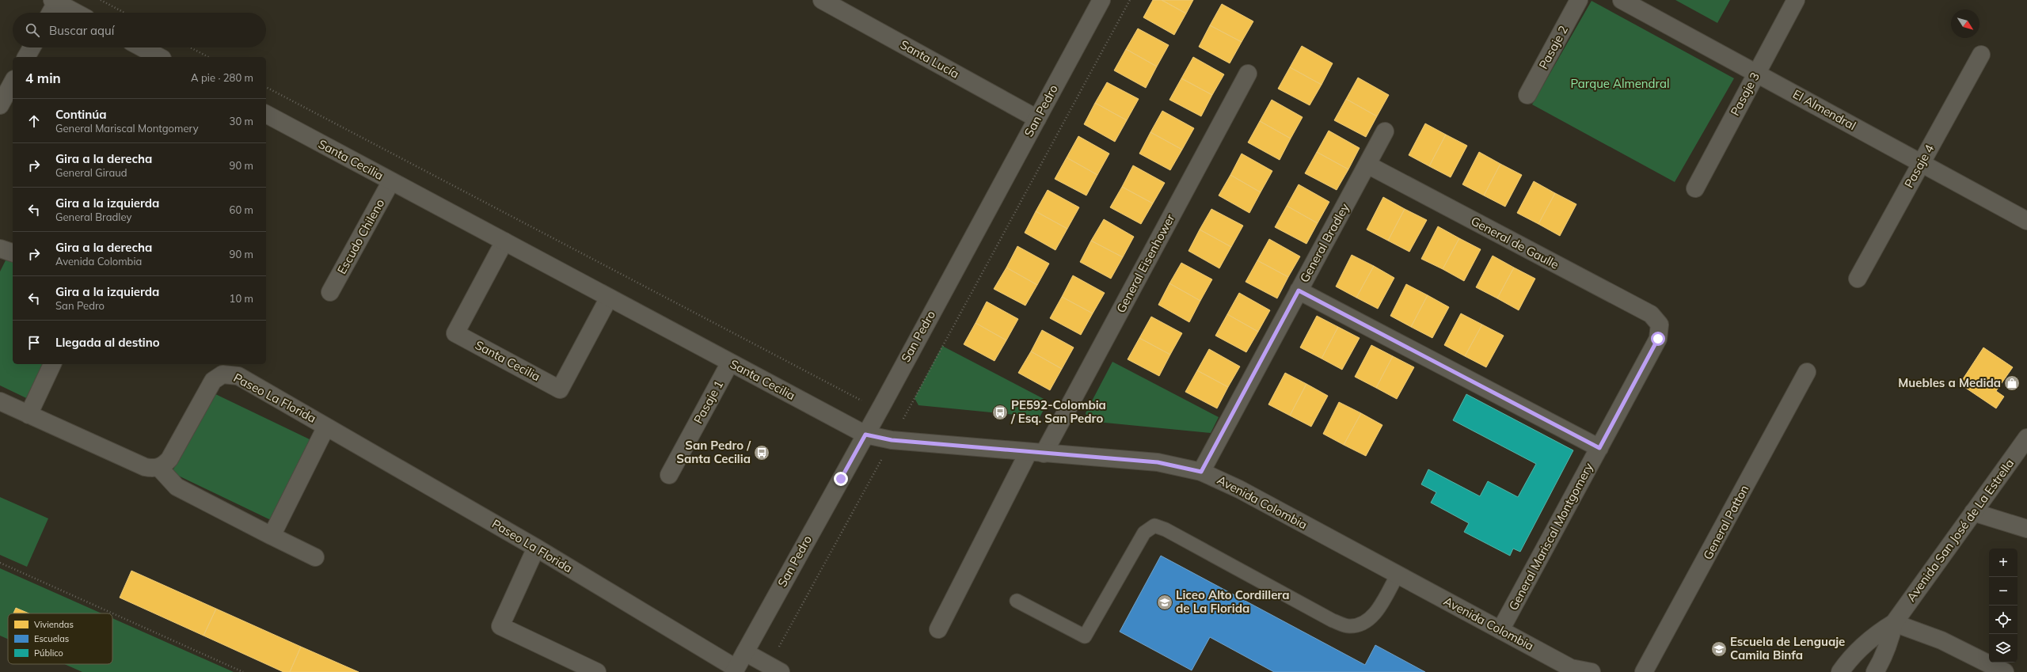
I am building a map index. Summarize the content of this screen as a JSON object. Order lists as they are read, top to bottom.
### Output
{
  "streets": {
    "street": [
      "Pasaje 2",
      "Santa Lucía",
      "Pasaje 3",
      "El Almendral",
      "San Pedro",
      "Santa Cecilia",
      "Pasaje 4",
      "Escudo Chileno",
      "General Bradley",
      "General de Gaulle",
      "General Eisenhower",
      "Paseo La Florida",
      "Pasaje 1",
      "Avenida Colombia",
      "General Patton",
      "Avenida San José de La Estrella",
      "General Mariscal Montgomery"
    ]
  },
  "crossings": [
    ["Santa Lucía", "San Pedro"],
    ["Pasaje 3", "El Almendral"],
    ["El Almendral", "Pasaje 4"],
    ["San Pedro", "Santa Cecilia"],
    ["San Pedro", "Paseo La Florida"],
    ["San Pedro", "Avenida Colombia"],
    ["Santa Cecilia", "Escudo Chileno"],
    ["Santa Cecilia", "Pasaje 1"],
    ["Santa Cecilia", "Avenida Colombia"],
    ["General Bradley", "General de Gaulle"],
    ["General Bradley", "Avenida Colombia"],
    ["General de Gaulle", "General Mariscal Montgomery"],
    ["General Eisenhower", "Avenida Colombia"],
    ["Avenida Colombia", "General Mariscal Montgomery"]
  ],
  "parks": ["Parque Almendral"],
  "places": {
    "shop": ["Muebles a Medida"],
    "bus stop": ["PE592-Colombia / Esq. San Pedro", "San Pedro / Santa Cecilia"],
    "school or university": ["Liceo Alto Cordillera de La Florida", "Escuela de Lenguaje Camila Binfa"]
  },
  "legend": ["Viviendas", "Escuelas", "Público"],
  "north": "bottom right",
  "page": {
    "search": "Buscar aquí",
    "heading": ["4 min", "A pie · 280 m"],
    "list": [
      ["Continúa", "General Mariscal Montgomery", "30 m"],
      ["Gira a la derecha", "General Giraud", "90 m"],
      ["Gira a la izquierda", "General Bradley", "60 m"],
      ["Gira a la derecha", "Avenida Colombia", "90 m"],
      ["Gira a la izquierda", "San Pedro", "10 m"],
      "Llegada al destino"
    ],
    "map_buttons": ["+", "−"]
  }
}
